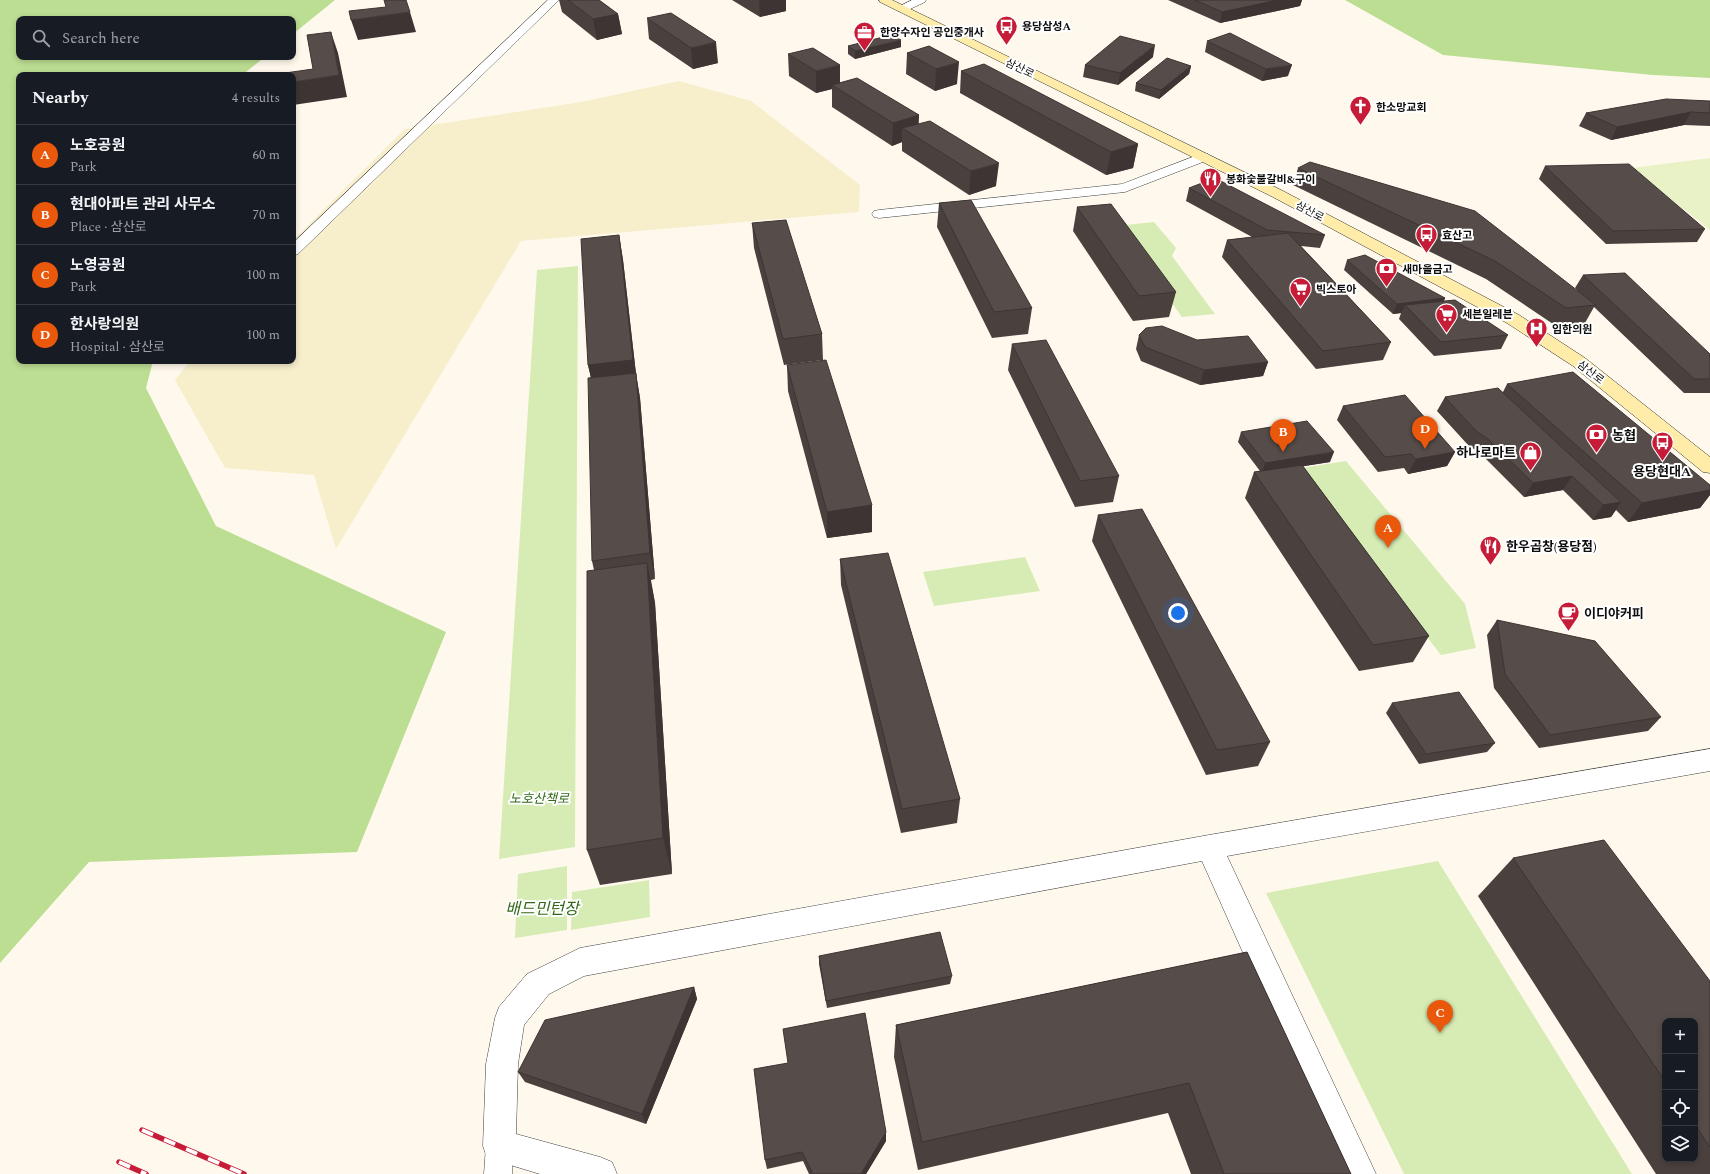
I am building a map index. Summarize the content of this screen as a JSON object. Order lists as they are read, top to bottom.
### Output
{
  "streets": {
    "main road": ["삼산로"]
  },
  "parks": ["노호산책로", "배드민턴장"],
  "places": {
    "bus stop": ["용당삼성A", "효산고", "용당현대A"],
    "office": ["한양수자인 공인중개사"],
    "church": ["한소망교회"],
    "restaurant": ["봉화숯불갈비&구이", "한우곱창(용당점)"],
    "bank": ["새마을금고", "농협"],
    "supermarket": ["빅스토아", "세븐일레븐"],
    "hospital": ["임한의원"],
    "shop": ["하나로마트"],
    "cafe": ["이디야커피"]
  },
  "page": {
    "search": "Search here",
    "heading": ["Nearby", "4 results"],
    "list": [
      {
        "mark": "A",
        "name": "노호공원",
        "note": "Park",
        "value": "60 m"
      },
      {
        "mark": "B",
        "name": "현대아파트 관리 사무소",
        "note": "Place · 삼산로",
        "value": "70 m"
      },
      {
        "mark": "C",
        "name": "노영공원",
        "note": "Park",
        "value": "100 m"
      },
      {
        "mark": "D",
        "name": "한사랑의원",
        "note": "Hospital · 삼산로",
        "value": "100 m"
      }
    ],
    "pins": [
      "D",
      "B",
      "A",
      "C"
    ],
    "map_buttons": ["+", "−"]
  }
}
